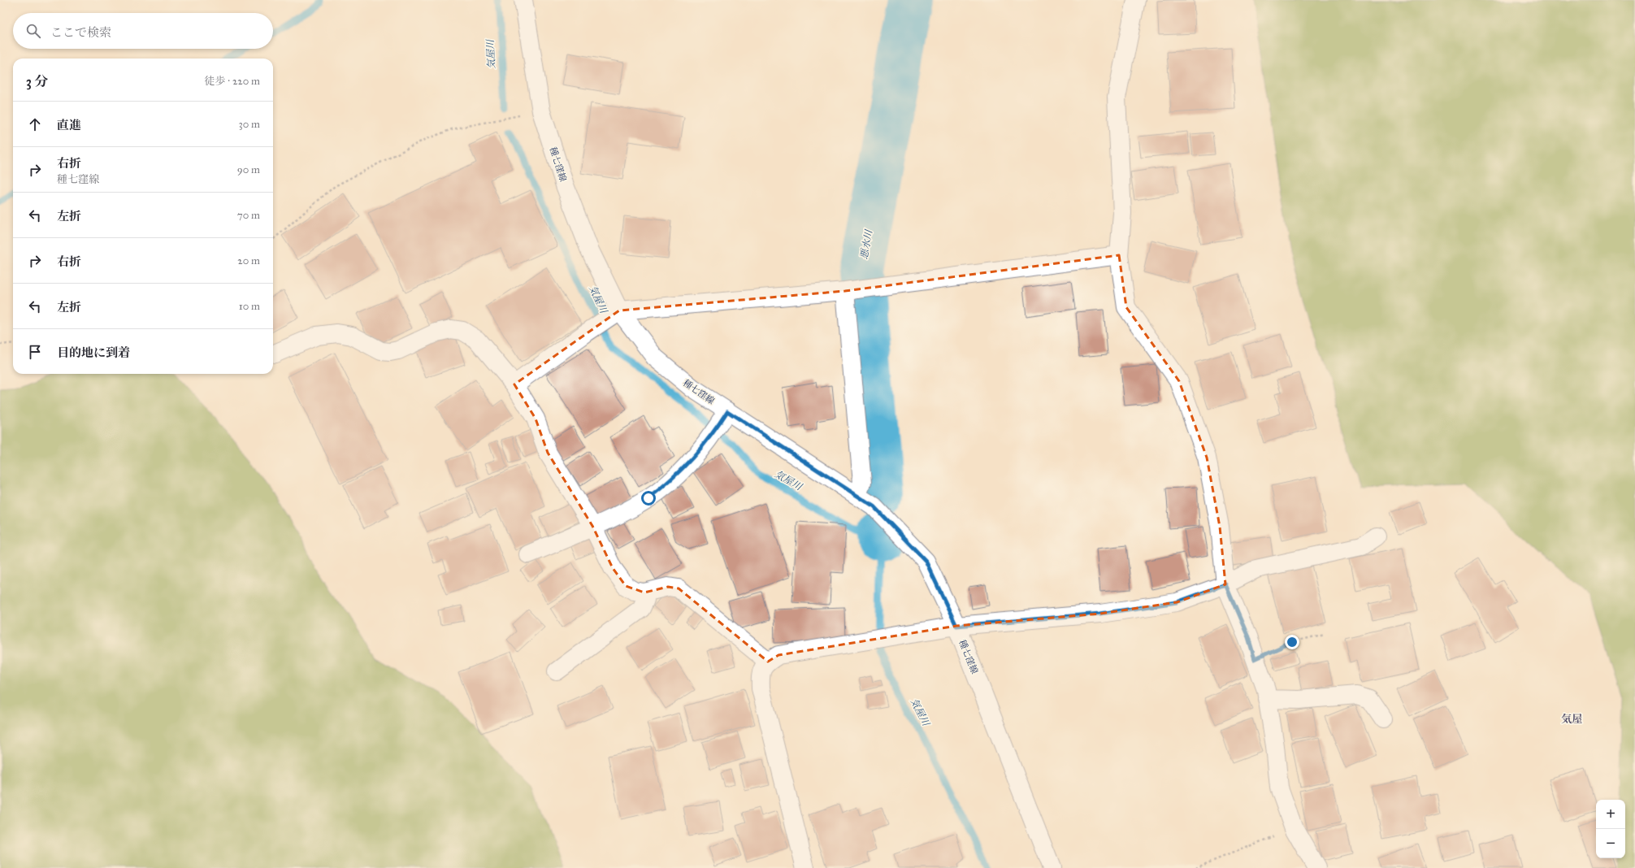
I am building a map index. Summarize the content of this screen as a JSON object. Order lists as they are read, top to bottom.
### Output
{
  "streets": {
    "street": ["種七窪線"]
  },
  "districts": ["気屋"],
  "water": ["気屋川", "悪水川"],
  "page": {
    "search": "ここで検索",
    "heading": ["3 分", "徒歩 · 220 m"],
    "list": [
      ["直進", "30 m"],
      ["右折", "種七窪線", "90 m"],
      ["左折", "70 m"],
      ["右折", "20 m"],
      ["左折", "10 m"],
      "目的地に到着"
    ],
    "map_buttons": ["+", "−"]
  }
}
